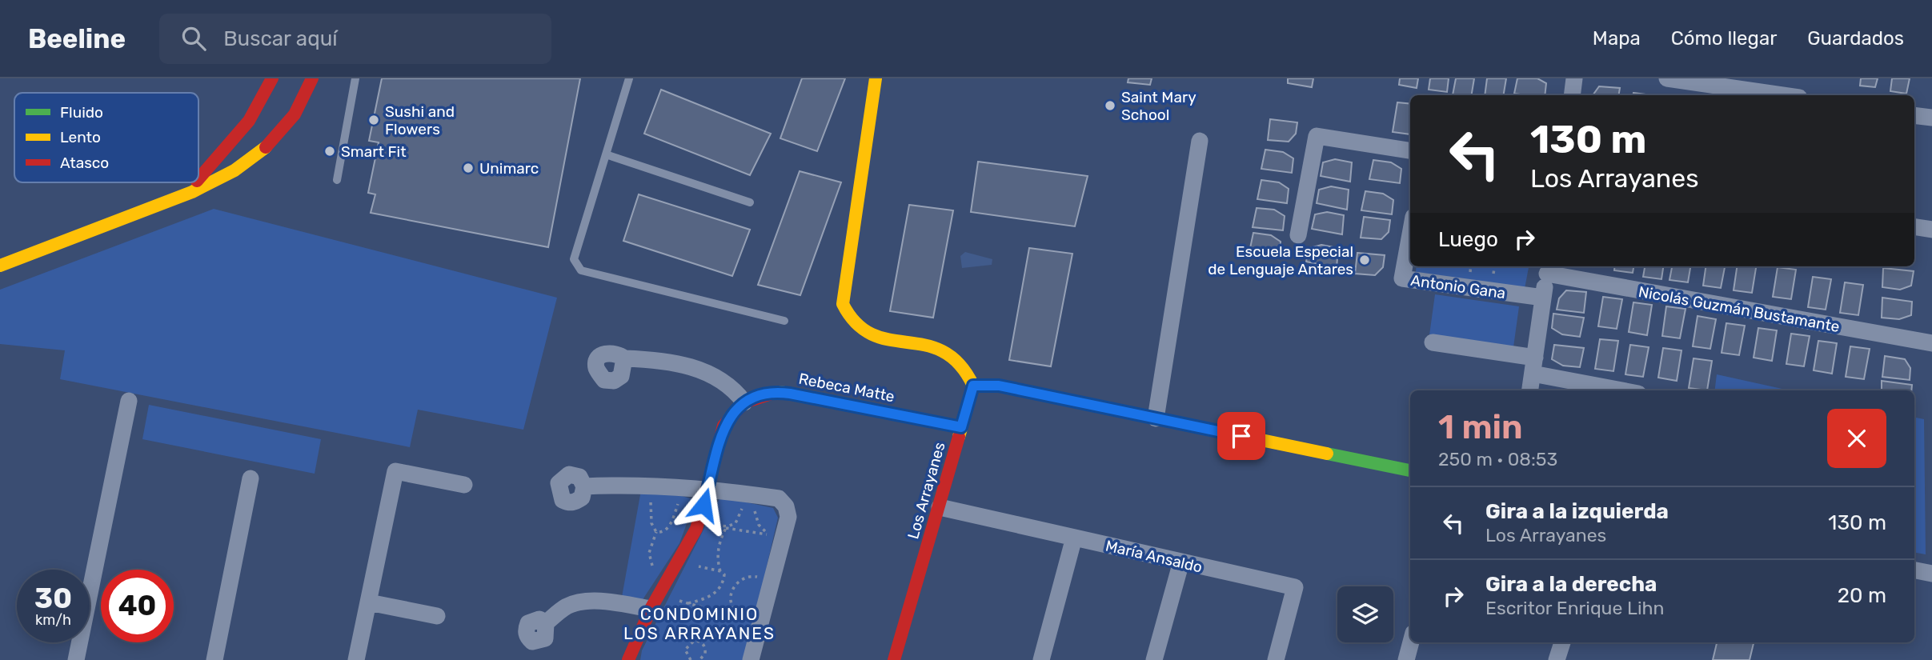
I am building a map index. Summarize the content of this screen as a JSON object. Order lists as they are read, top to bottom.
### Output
{
  "streets": {
    "street": [
      "Antonio Gana",
      "Nicolás Guzmán Bustamante",
      "Rebeca Matte",
      "Los Arrayanes",
      "María Ansaldo"
    ]
  },
  "crossings": [
    ["Rebeca Matte", "Los Arrayanes"],
    ["Los Arrayanes", "María Ansaldo"]
  ],
  "districts": ["CONDOMINIO LOS ARRAYANES"],
  "places": [
    "Saint Mary School",
    "Sushi and Flowers",
    "Smart Fit",
    "Unimarc",
    "Escuela Especial de Lenguaje Antares"
  ],
  "legend": ["Fluido", "Lento", "Atasco"],
  "page": {
    "header": "Beeline",
    "search": "Buscar aquí",
    "nav": ["Mapa", "Cómo llegar", "Guardados"],
    "turn": ["130 m", "Los Arrayanes"],
    "then": "Luego",
    "heading": ["1 min", "250 m · 08:53"],
    "list": [
      {
        "name": "Gira a la izquierda",
        "note": "Los Arrayanes",
        "value": "130 m"
      },
      {
        "name": "Gira a la derecha",
        "note": "Escritor Enrique Lihn",
        "value": "20 m"
      }
    ],
    "speed": "30 km/h",
    "limit": "40"
  }
}
